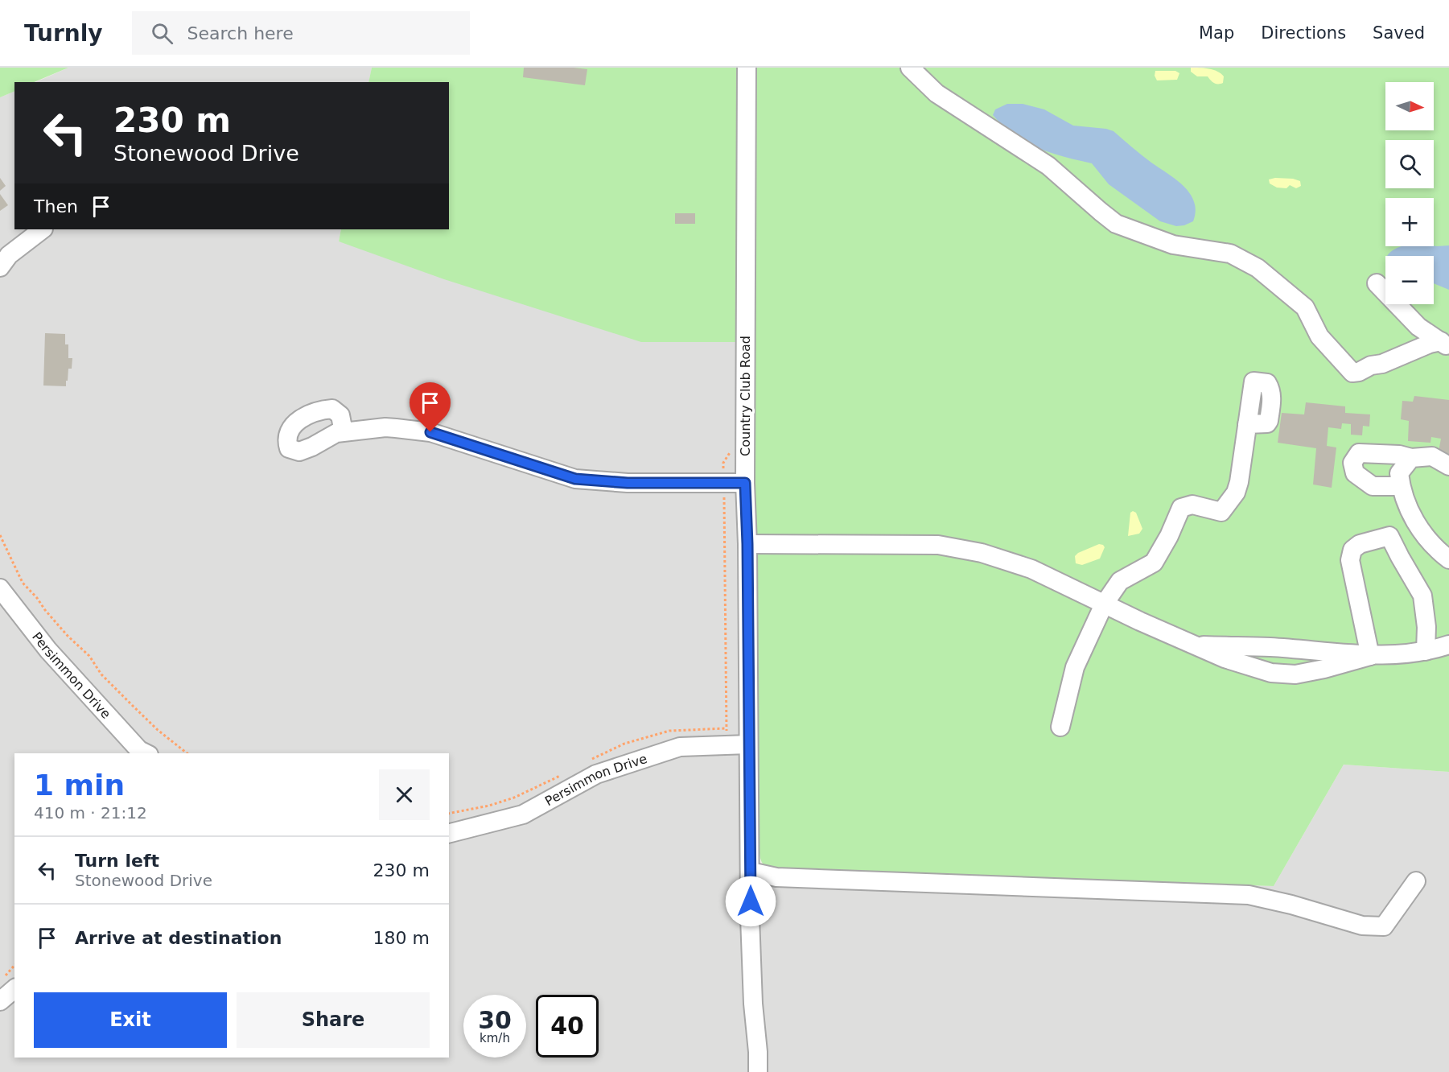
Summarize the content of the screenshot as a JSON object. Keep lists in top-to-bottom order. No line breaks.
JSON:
{"streets":{"street":["Country Club Road","Persimmon Drive"]},"crossings":[["Country Club Road","Persimmon Drive"]],"north":"right","page":{"header":"Turnly","search":"Search here","nav":["Map","Directions","Saved"],"map_buttons":["+","−"],"turn":["230 m","Stonewood Drive"],"then":"Then","heading":["1 min","410 m · 21:12"],"list":[{"name":"Turn left","note":"Stonewood Drive","value":"230 m"},{"name":"Arrive at destination","value":"180 m"}],"buttons":["Exit","Share"],"speed":"30 km/h","limit":"40"}}
